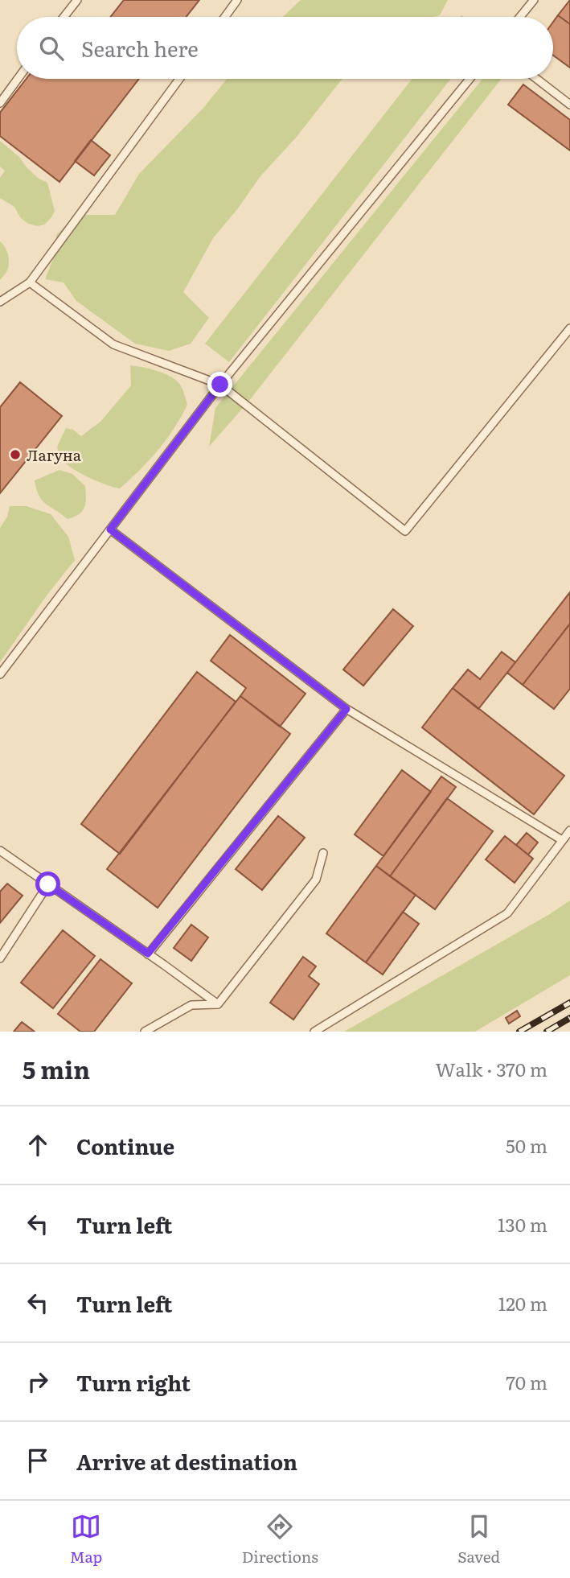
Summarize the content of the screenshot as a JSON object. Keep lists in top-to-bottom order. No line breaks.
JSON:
{"places":["Лагуна"],"page":{"search":"Search here","heading":["5 min","Walk · 370 m"],"list":[["Continue","50 m"],["Turn left","130 m"],["Turn left","120 m"],["Turn right","70 m"],"Arrive at destination"],"nav":["Map","Directions","Saved"]}}
